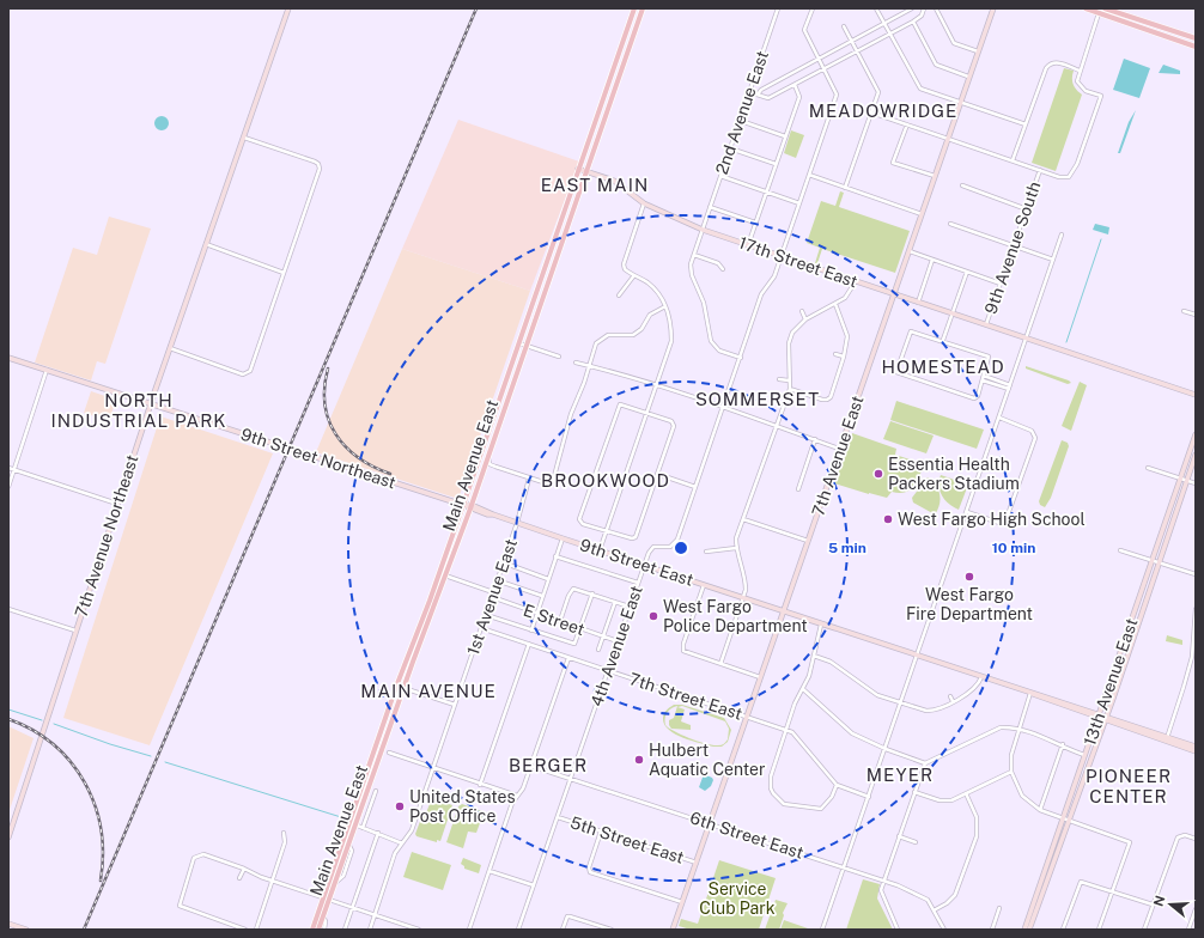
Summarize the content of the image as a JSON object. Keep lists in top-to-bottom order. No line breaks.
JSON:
{"streets":{"main road":["Main Avenue East"],"street":["2nd Avenue East","9th Avenue South","17th Street East","7th Avenue East","9th Street Northeast","7th Avenue Northeast","9th Street East","1st Avenue East","E Street","4th Avenue East","13th Avenue East","7th Street East","6th Street East","5th Street East"]},"crossings":[["2nd Avenue East","17th Street East"],["9th Avenue South","17th Street East"],["17th Street East","7th Avenue East"],["17th Street East","Main Avenue East"],["17th Street East","4th Avenue East"],["7th Avenue East","9th Street East"],["7th Avenue East","7th Street East"],["7th Avenue East","6th Street East"],["7th Avenue East","5th Street East"],["9th Street Northeast","Main Avenue East"],["9th Street Northeast","7th Avenue Northeast"],["9th Street Northeast","9th Street East"],["Main Avenue East","9th Street East"],["9th Street East","1st Avenue East"],["9th Street East","4th Avenue East"],["9th Street East","13th Avenue East"],["1st Avenue East","E Street"],["1st Avenue East","7th Street East"],["E Street","4th Avenue East"],["4th Avenue East","7th Street East"],["4th Avenue East","6th Street East"],["4th Avenue East","5th Street East"]],"districts":["MEADOWRIDGE","EAST MAIN","HOMESTEAD","SOMMERSET","NORTH INDUSTRIAL PARK","BROOKWOOD","MAIN AVENUE","BERGER","MEYER","PIONEER CENTER"],"parks":["Service Club Park"],"places":["Essentia Health Packers Stadium","West Fargo High School","West Fargo Fire Department","West Fargo Police Department","Hulbert Aquatic Center","United States Post Office"],"north":"left","rings":["5 min","10 min"]}
